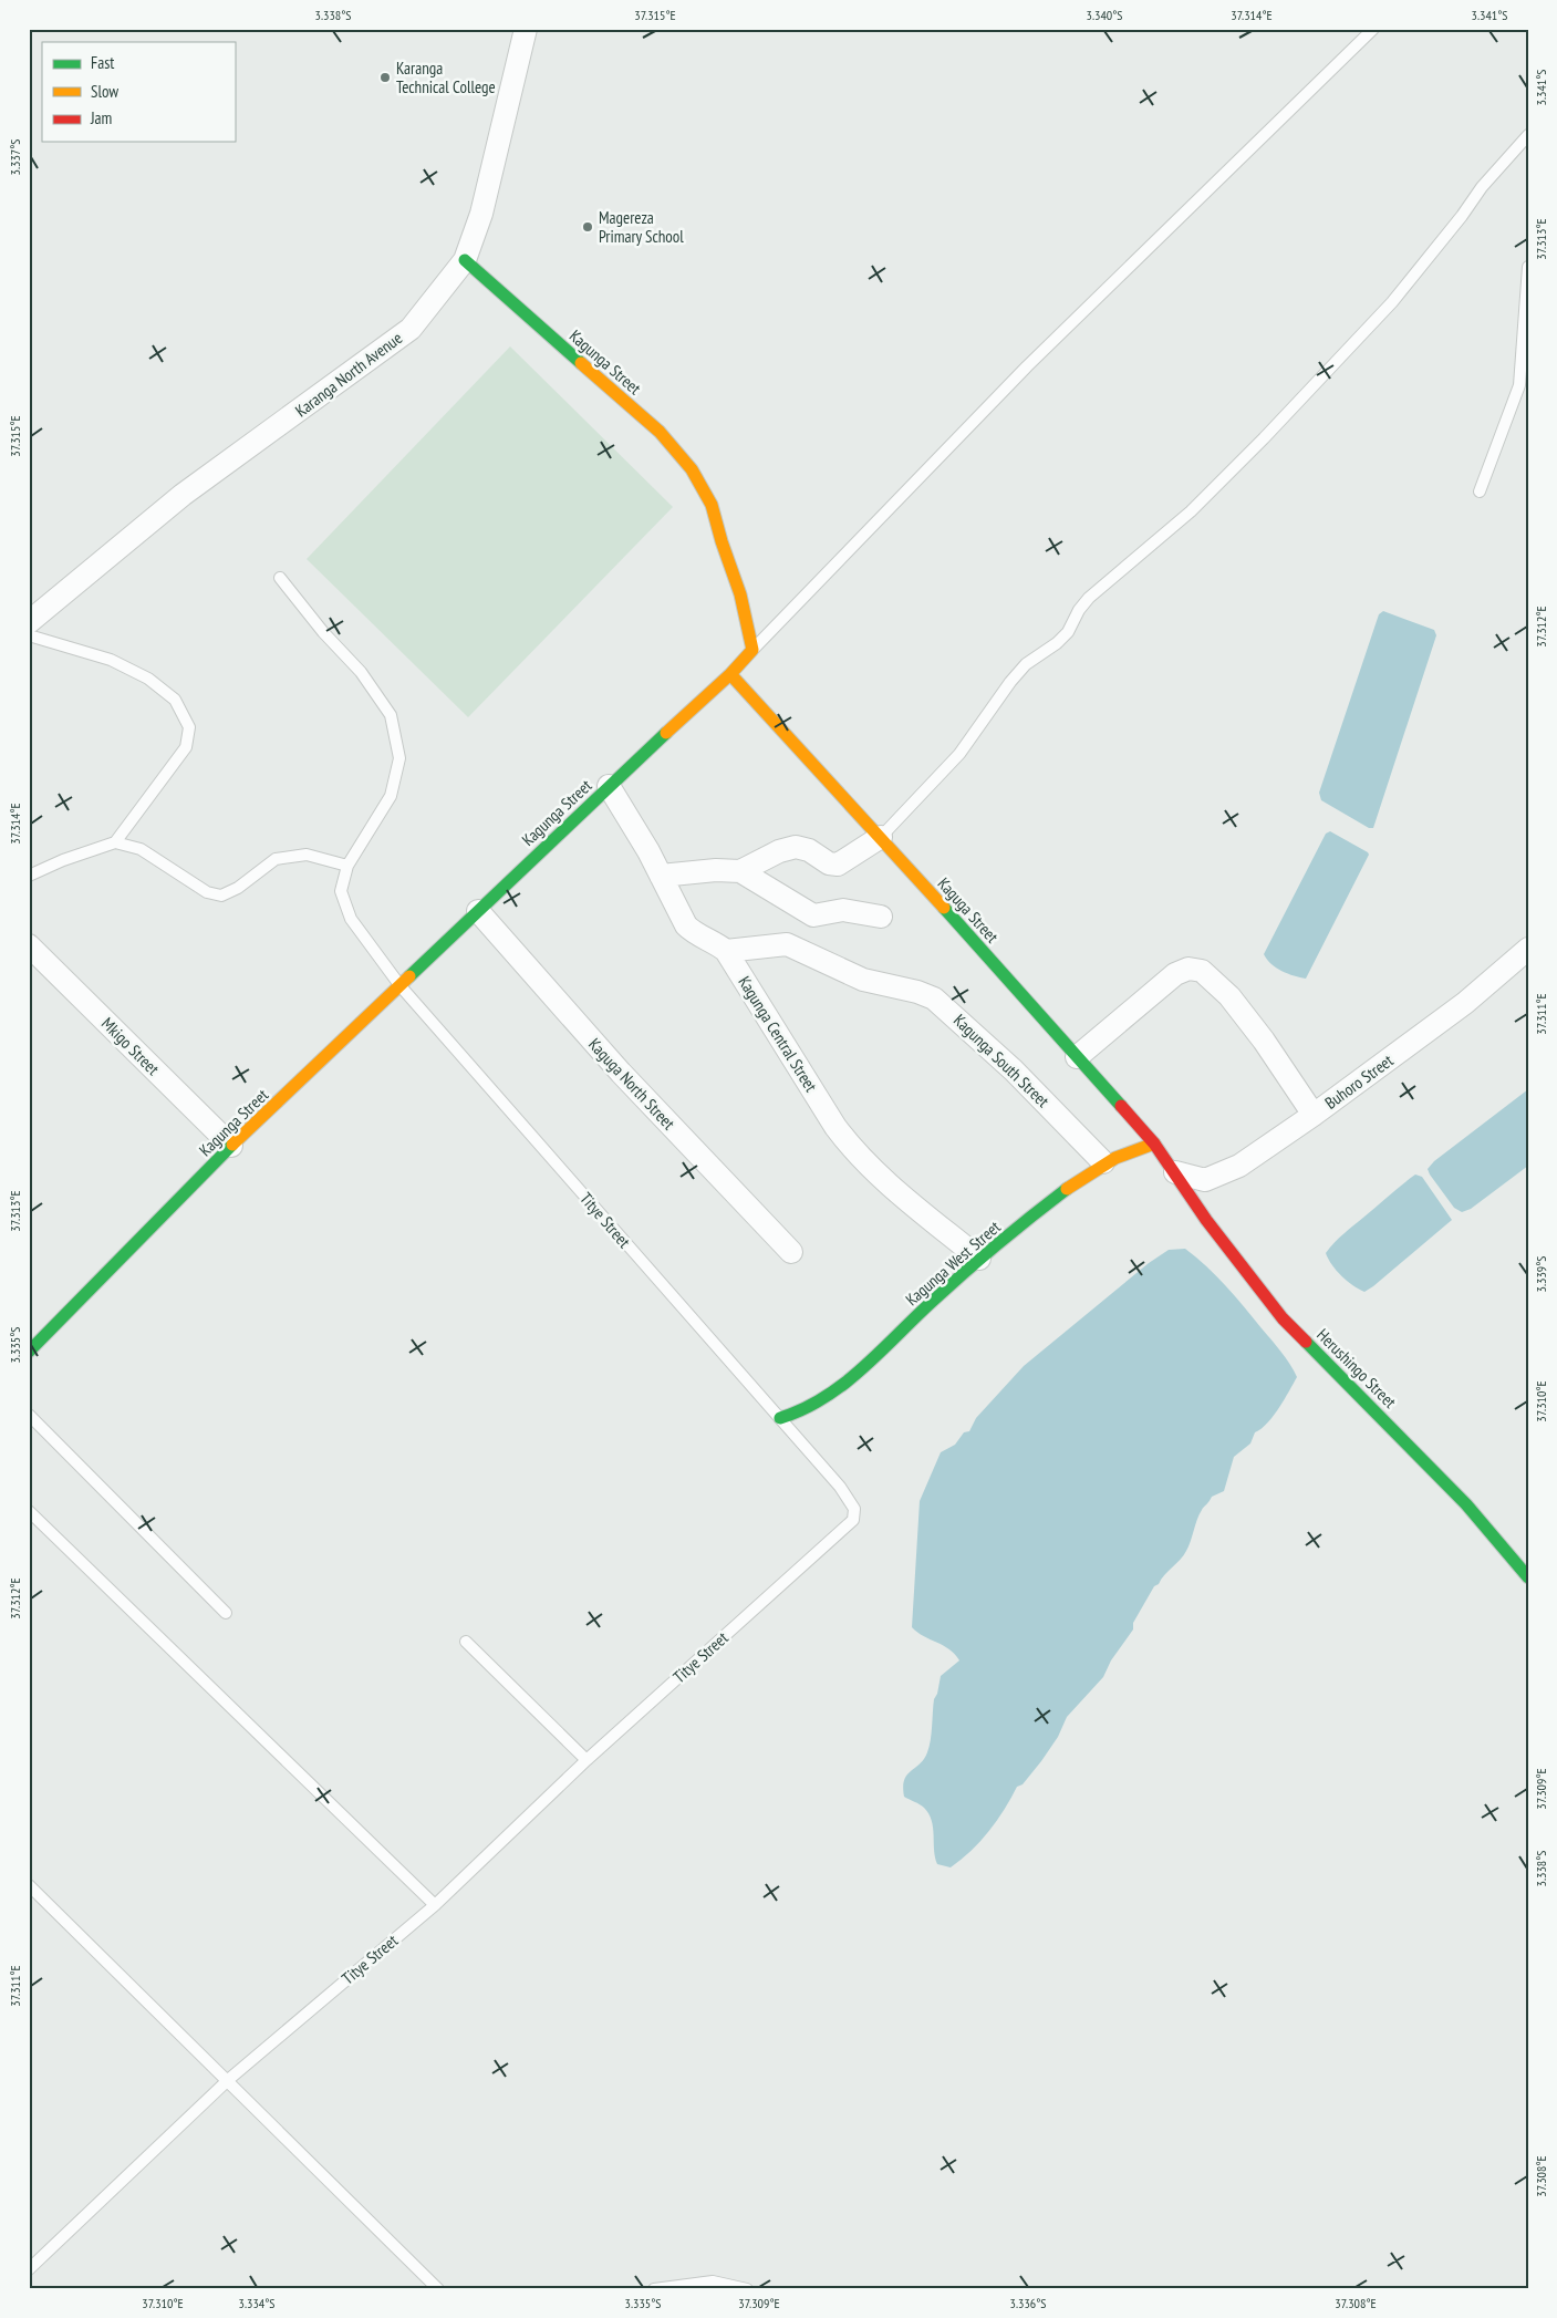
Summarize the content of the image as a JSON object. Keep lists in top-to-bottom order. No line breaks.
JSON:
{"streets":{"street":["Kagunga Street","Karanga North Avenue","Kaguga Street","Kagunga Central Street","Mkigo Street","Kagunga South Street","Buhoro Street","Kaguga North Street","Kagunga West Street","Herushingo Street"],"lane":["Titye Street"]},"crossings":[["Kagunga Street","Karanga North Avenue"],["Kagunga Street","Kaguga Street"],["Kagunga Street","Kagunga Central Street"],["Kagunga Street","Mkigo Street"],["Kagunga Street","Kaguga North Street"],["Kagunga Street","Titye Street"],["Kaguga Street","Buhoro Street"],["Kaguga Street","Kagunga West Street"],["Kaguga Street","Herushingo Street"],["Kagunga Central Street","Kagunga South Street"],["Kagunga Central Street","Kagunga West Street"],["Kagunga South Street","Kagunga West Street"],["Buhoro Street","Herushingo Street"],["Titye Street","Kagunga West Street"]],"places":["Karanga Technical College","Magereza Primary School"],"legend":["Fast","Slow","Jam"],"coordinates":["3.338°S","37.315°E","3.340°S","37.314°E","3.341°S","3.337°S","37.313°E","37.312°E","37.311°E","3.339°S","3.335°S","37.310°E","37.309°E","37.308°E","3.334°S","3.336°S"]}
